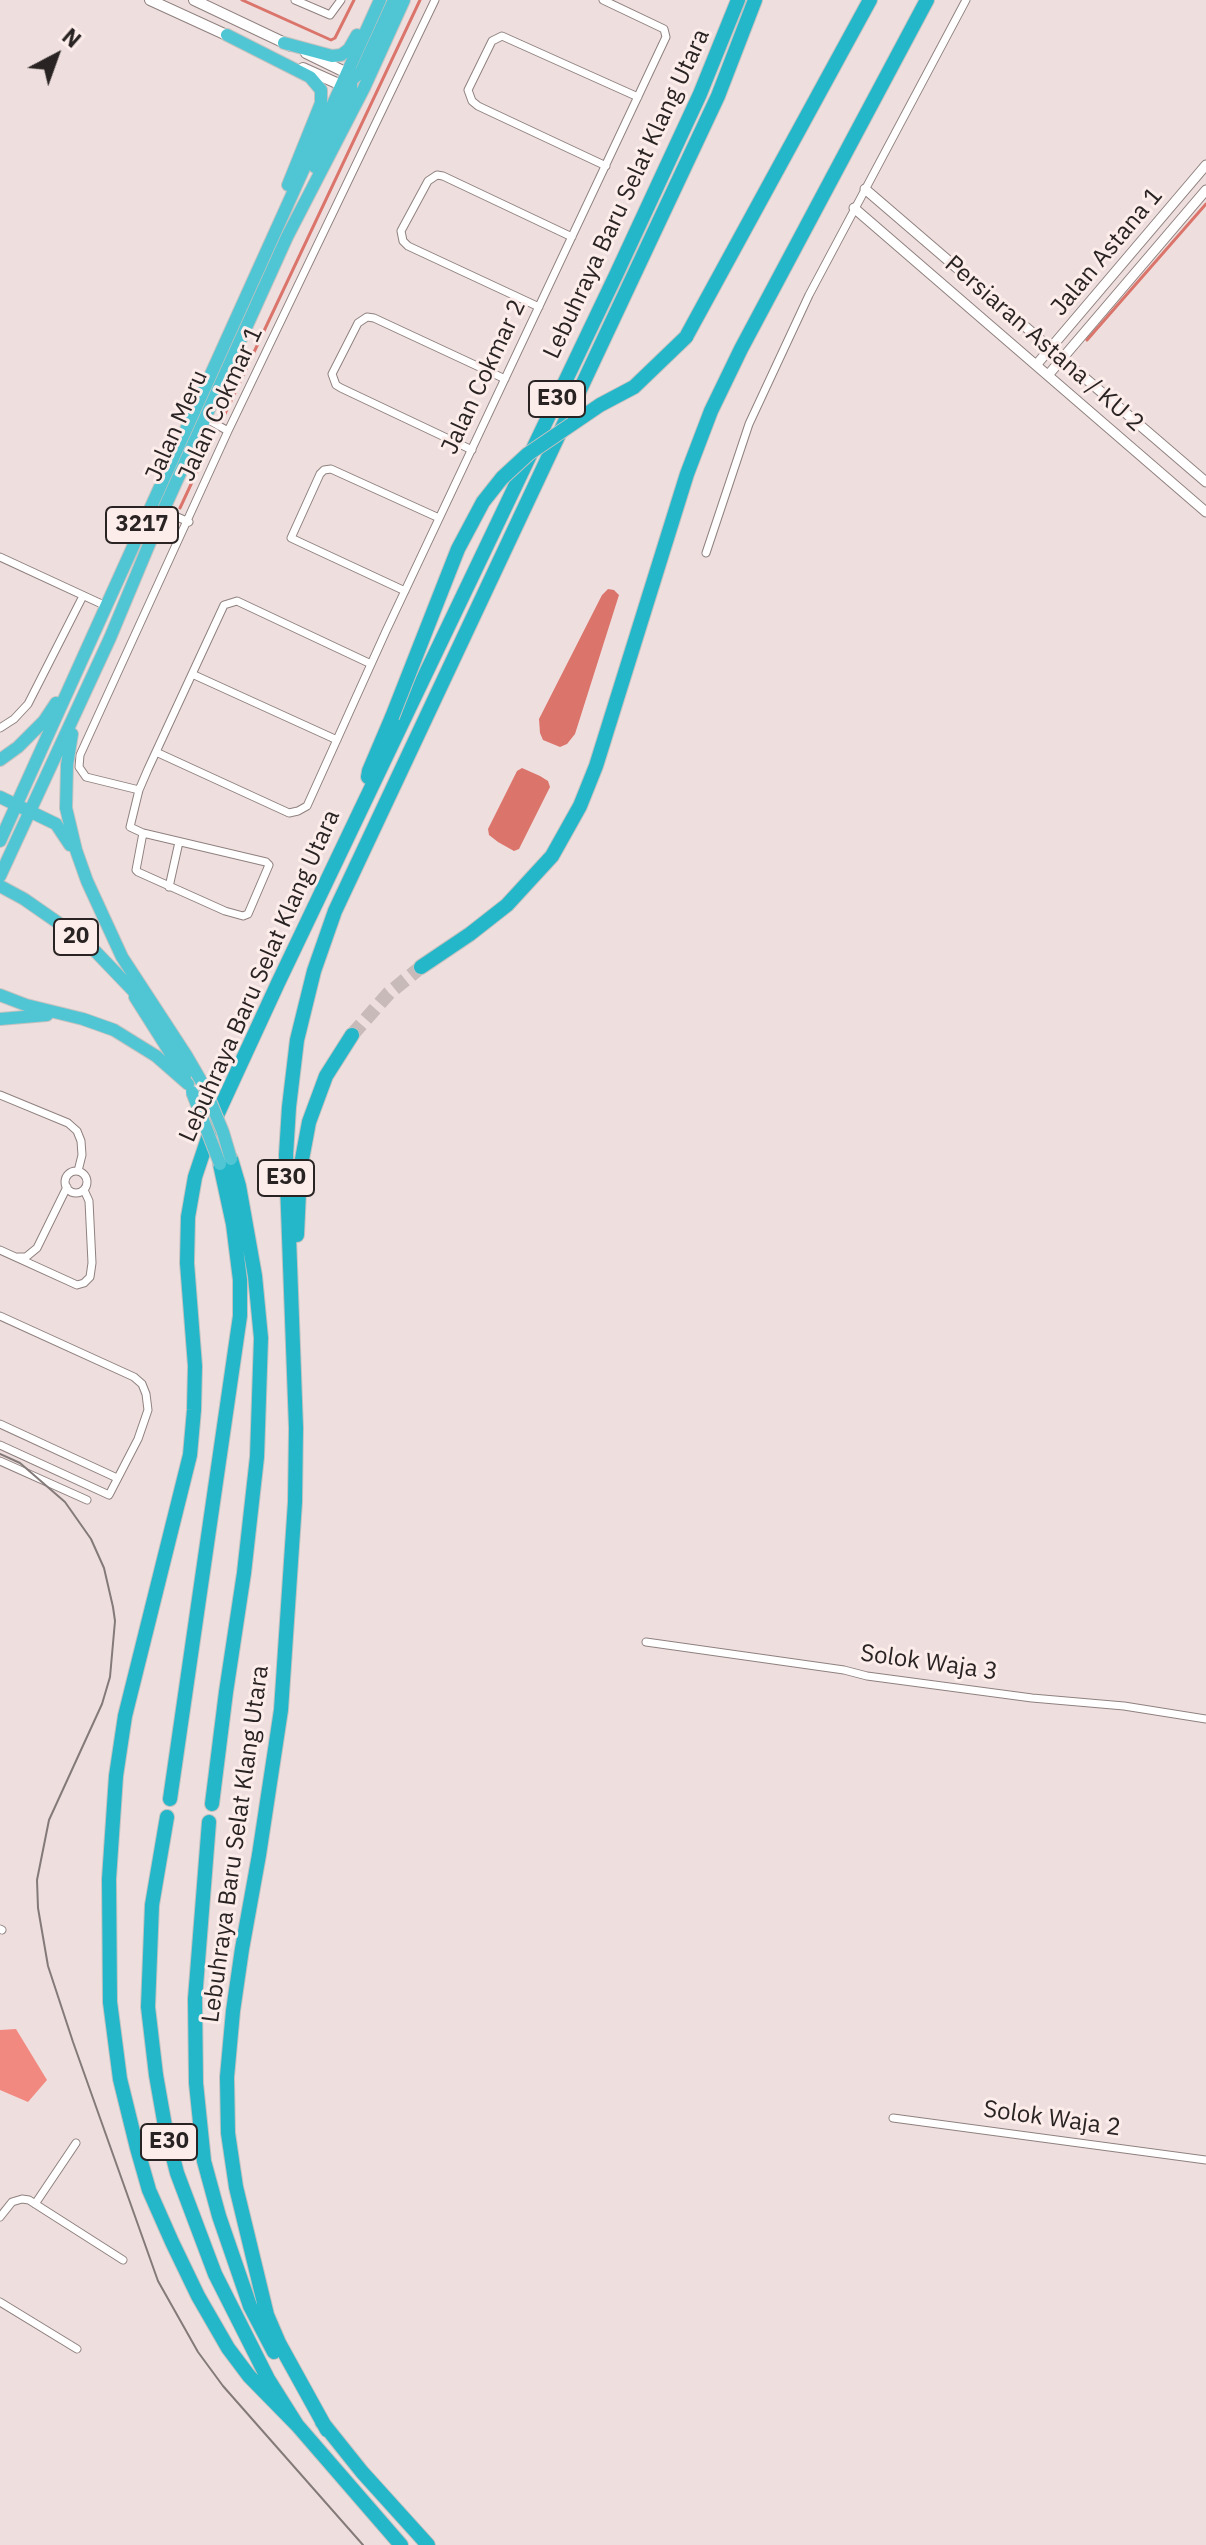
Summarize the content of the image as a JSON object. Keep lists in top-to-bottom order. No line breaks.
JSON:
{"streets":{"highway":["Lebuhraya Baru Selat Klang Utara","E30","Jalan Meru","3217","20"],"street":["Jalan Astana 1","Persiaran Astana / KU 2","Jalan Cokmar 2","Jalan Cokmar 1","Solok Waja 3","Solok Waja 2"]},"crossings":[["Lebuhraya Baru Selat Klang Utara","20"],["Jalan Astana 1","Persiaran Astana / KU 2"]],"north":"top right"}
